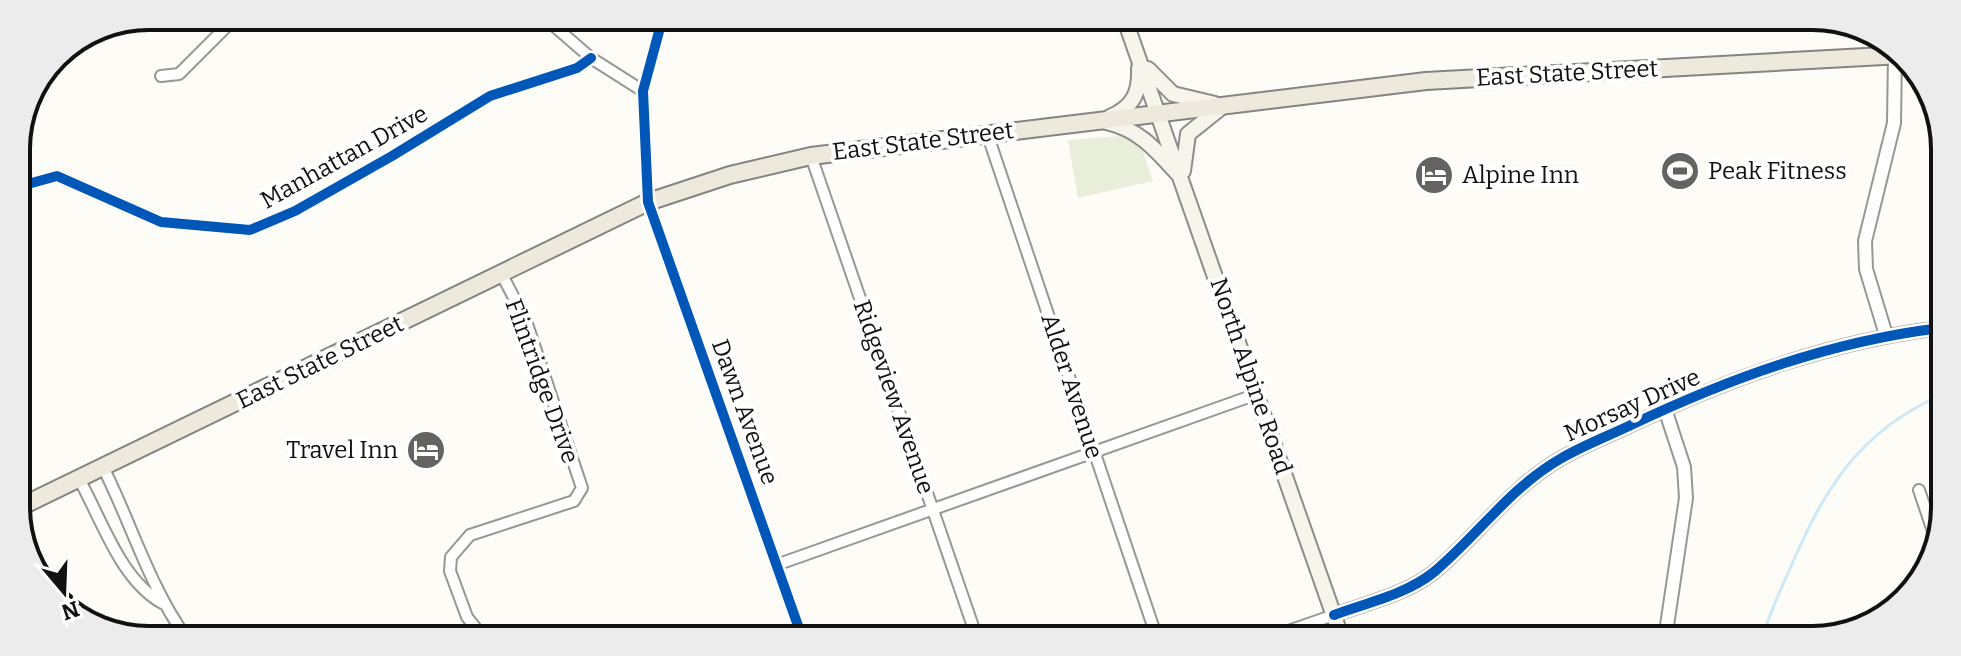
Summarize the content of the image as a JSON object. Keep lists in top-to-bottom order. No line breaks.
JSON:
{"streets":{"main road":["East State Street","North Alpine Road"],"street":["Manhattan Drive","Flintridge Drive","Alder Avenue","Ridgeview Avenue","Morsay Drive","Dawn Avenue"]},"crossings":[["East State Street","North Alpine Road"],["East State Street","Flintridge Drive"],["East State Street","Alder Avenue"],["East State Street","Ridgeview Avenue"],["East State Street","Dawn Avenue"],["North Alpine Road","Morsay Drive"]],"places":{"sports":["Peak Fitness"],"hotel":["Alpine Inn","Travel Inn"]},"north":"bottom"}
